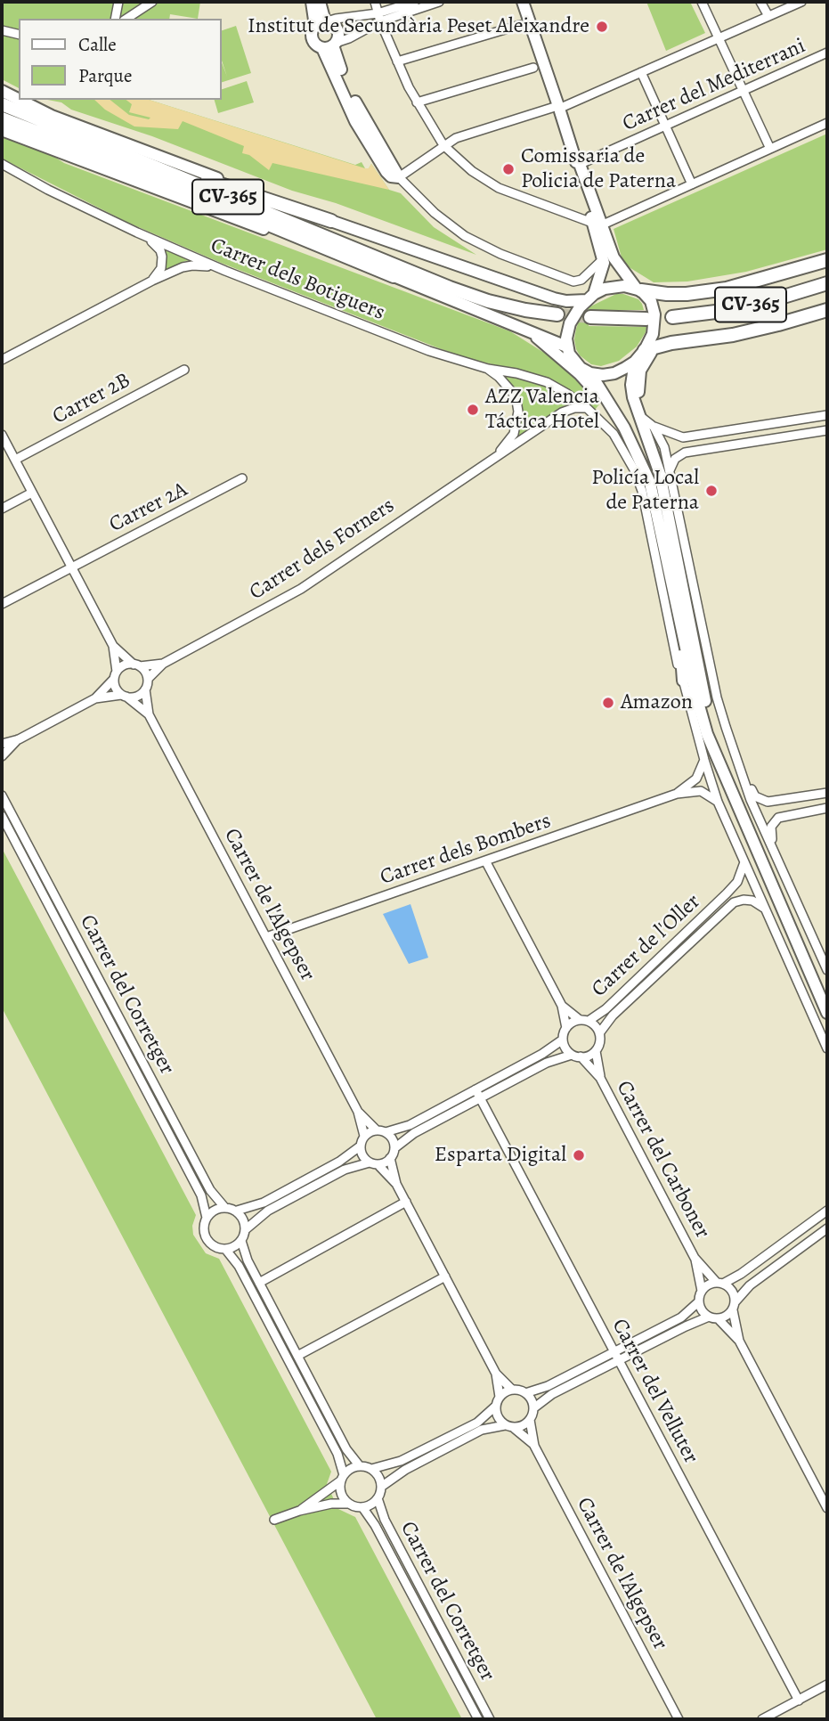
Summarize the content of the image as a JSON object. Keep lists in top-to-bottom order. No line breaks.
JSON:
{"streets":{"main road":["CV-365"],"street":["Carrer del Mediterrani","Carrer dels Botiguers","Carrer 2B","Carrer 2A","Carrer dels Forners","Carrer dels Bombers","Carrer de l'Algepser","Carrer de l'Oller","Carrer del Corretger","Carrer del Carboner","Carrer del Velluter"]},"crossings":[["Carrer dels Botiguers","Carrer dels Forners"],["Carrer dels Botiguers","Carrer dels Bombers"],["Carrer dels Botiguers","Carrer de l'Oller"],["Carrer dels Bombers","Carrer de l'Algepser"],["Carrer de l'Oller","Carrer del Carboner"]],"places":["Institut de Secundària Peset Aleixandre","Comissaria de Policia de Paterna","AZZ Valencia Táctica Hotel","Policía Local de Paterna","Amazon","Esparta Digital"],"legend":["Calle","Parque"]}
